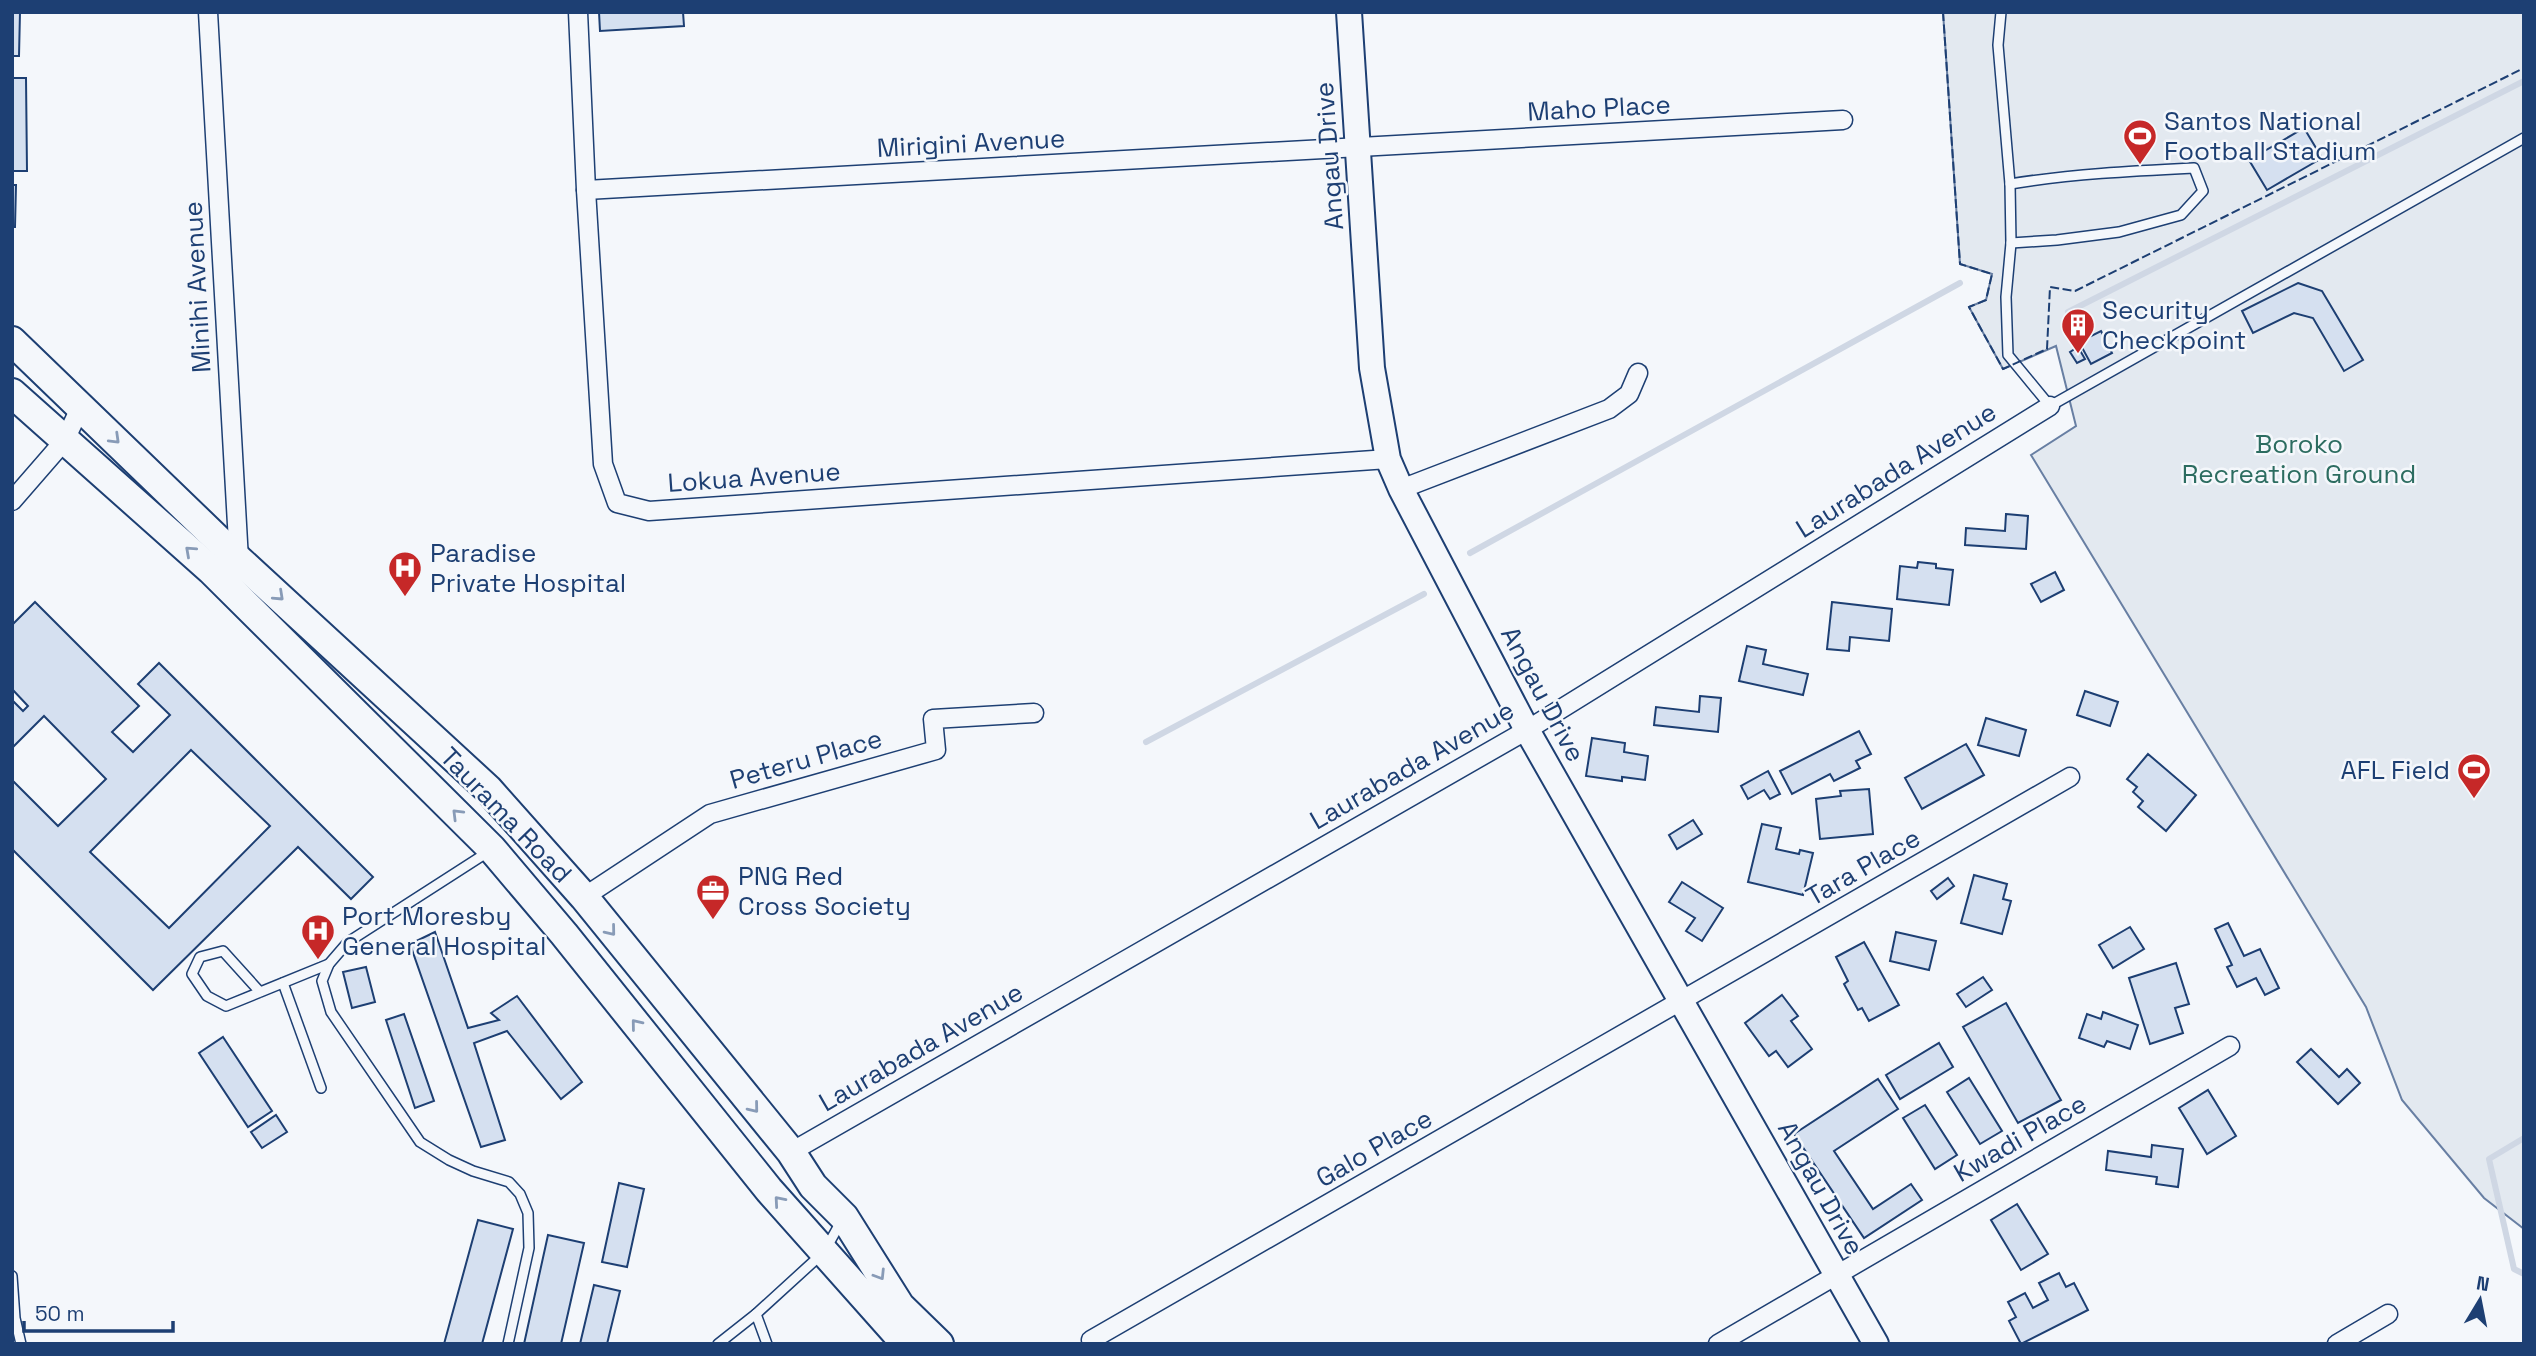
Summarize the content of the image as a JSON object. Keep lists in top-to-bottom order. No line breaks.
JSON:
{"streets":{"main road":["Taurama Road"],"street":["Maho Place","Mirigini Avenue","Angau Drive","Minihi Avenue","Laurabada Avenue","Lokua Avenue","Peteru Place","Tara Place","Kwadi Place","Galo Place"]},"crossings":[["Maho Place","Mirigini Avenue"],["Maho Place","Angau Drive"],["Mirigini Avenue","Angau Drive"],["Mirigini Avenue","Lokua Avenue"],["Angau Drive","Laurabada Avenue"],["Angau Drive","Lokua Avenue"],["Angau Drive","Tara Place"],["Angau Drive","Kwadi Place"],["Angau Drive","Galo Place"],["Minihi Avenue","Taurama Road"],["Laurabada Avenue","Taurama Road"],["Peteru Place","Taurama Road"],["Tara Place","Galo Place"]],"parks":["Boroko Recreation Ground"],"places":{"sports":["Santos National Football Stadium","AFL Field"],"building":["Security Checkpoint"],"hospital":["Paradise Private Hospital","Port Moresby General Hospital"],"office":["PNG Red Cross Society"]},"scale_bar":"50 m","north":"top"}
